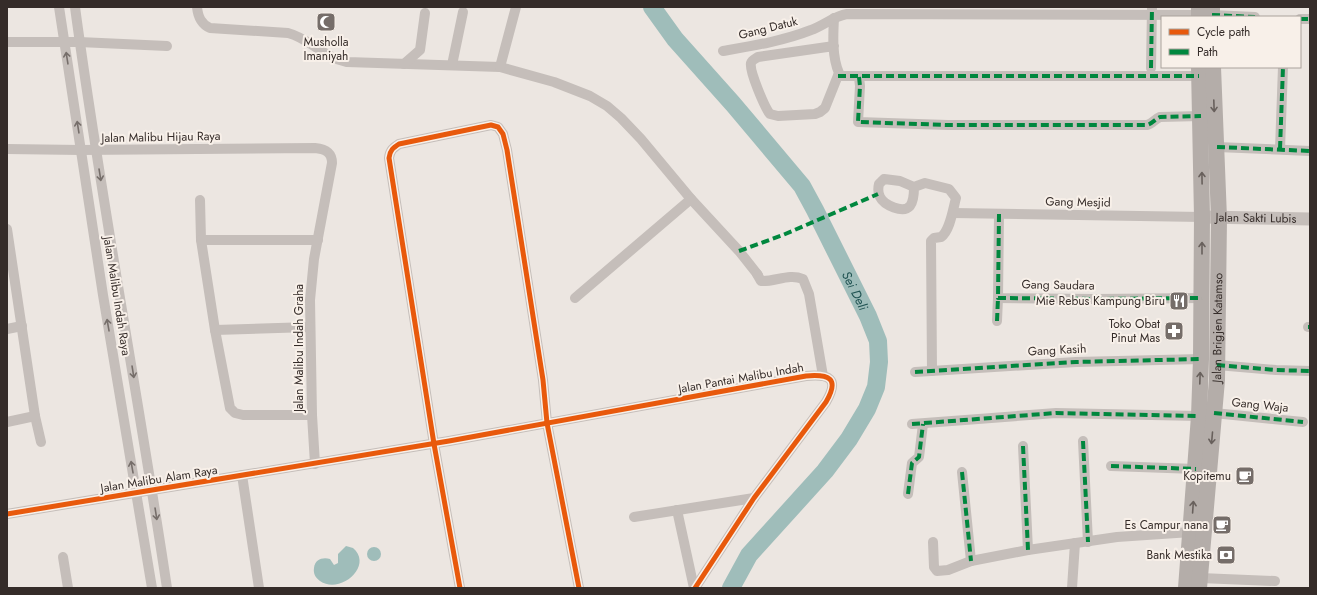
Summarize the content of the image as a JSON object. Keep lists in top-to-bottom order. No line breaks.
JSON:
{"streets":{"main road":["Jalan Brigjen Katamso"],"street":["Gang Datuk","Jalan Malibu Hijau Raya","Gang Mesjid","Jalan Sakti Lubis","Gang Saudara","Jalan Malibu Indah Raya","Jalan Malibu Indah Graha","Gang Kasih","Jalan Pantai Malibu Indah","Gang Waja","Jalan Malibu Alam Raya"]},"crossings":[["Jalan Malibu Hijau Raya","Jalan Malibu Indah Raya"],["Jalan Malibu Hijau Raya","Jalan Malibu Indah Graha"],["Gang Mesjid","Jalan Sakti Lubis"],["Gang Mesjid","Jalan Brigjen Katamso"],["Jalan Sakti Lubis","Jalan Brigjen Katamso"],["Gang Saudara","Jalan Brigjen Katamso"],["Jalan Malibu Indah Raya","Jalan Malibu Alam Raya"],["Jalan Brigjen Katamso","Gang Kasih"],["Jalan Brigjen Katamso","Gang Waja"],["Jalan Malibu Indah Graha","Jalan Malibu Alam Raya"],["Jalan Pantai Malibu Indah","Jalan Malibu Alam Raya"]],"water":["Sei Deli"],"places":{"mosque":["Musholla Imaniyah"],"restaurant":["Mie Rebus Kampung Biru"],"pharmacy":["Toko Obat Pinut Mas"],"cafe":["Kopitemu","Es Campur nana"],"bank":["Bank Mestika"]},"legend":["Cycle path","Path"]}
